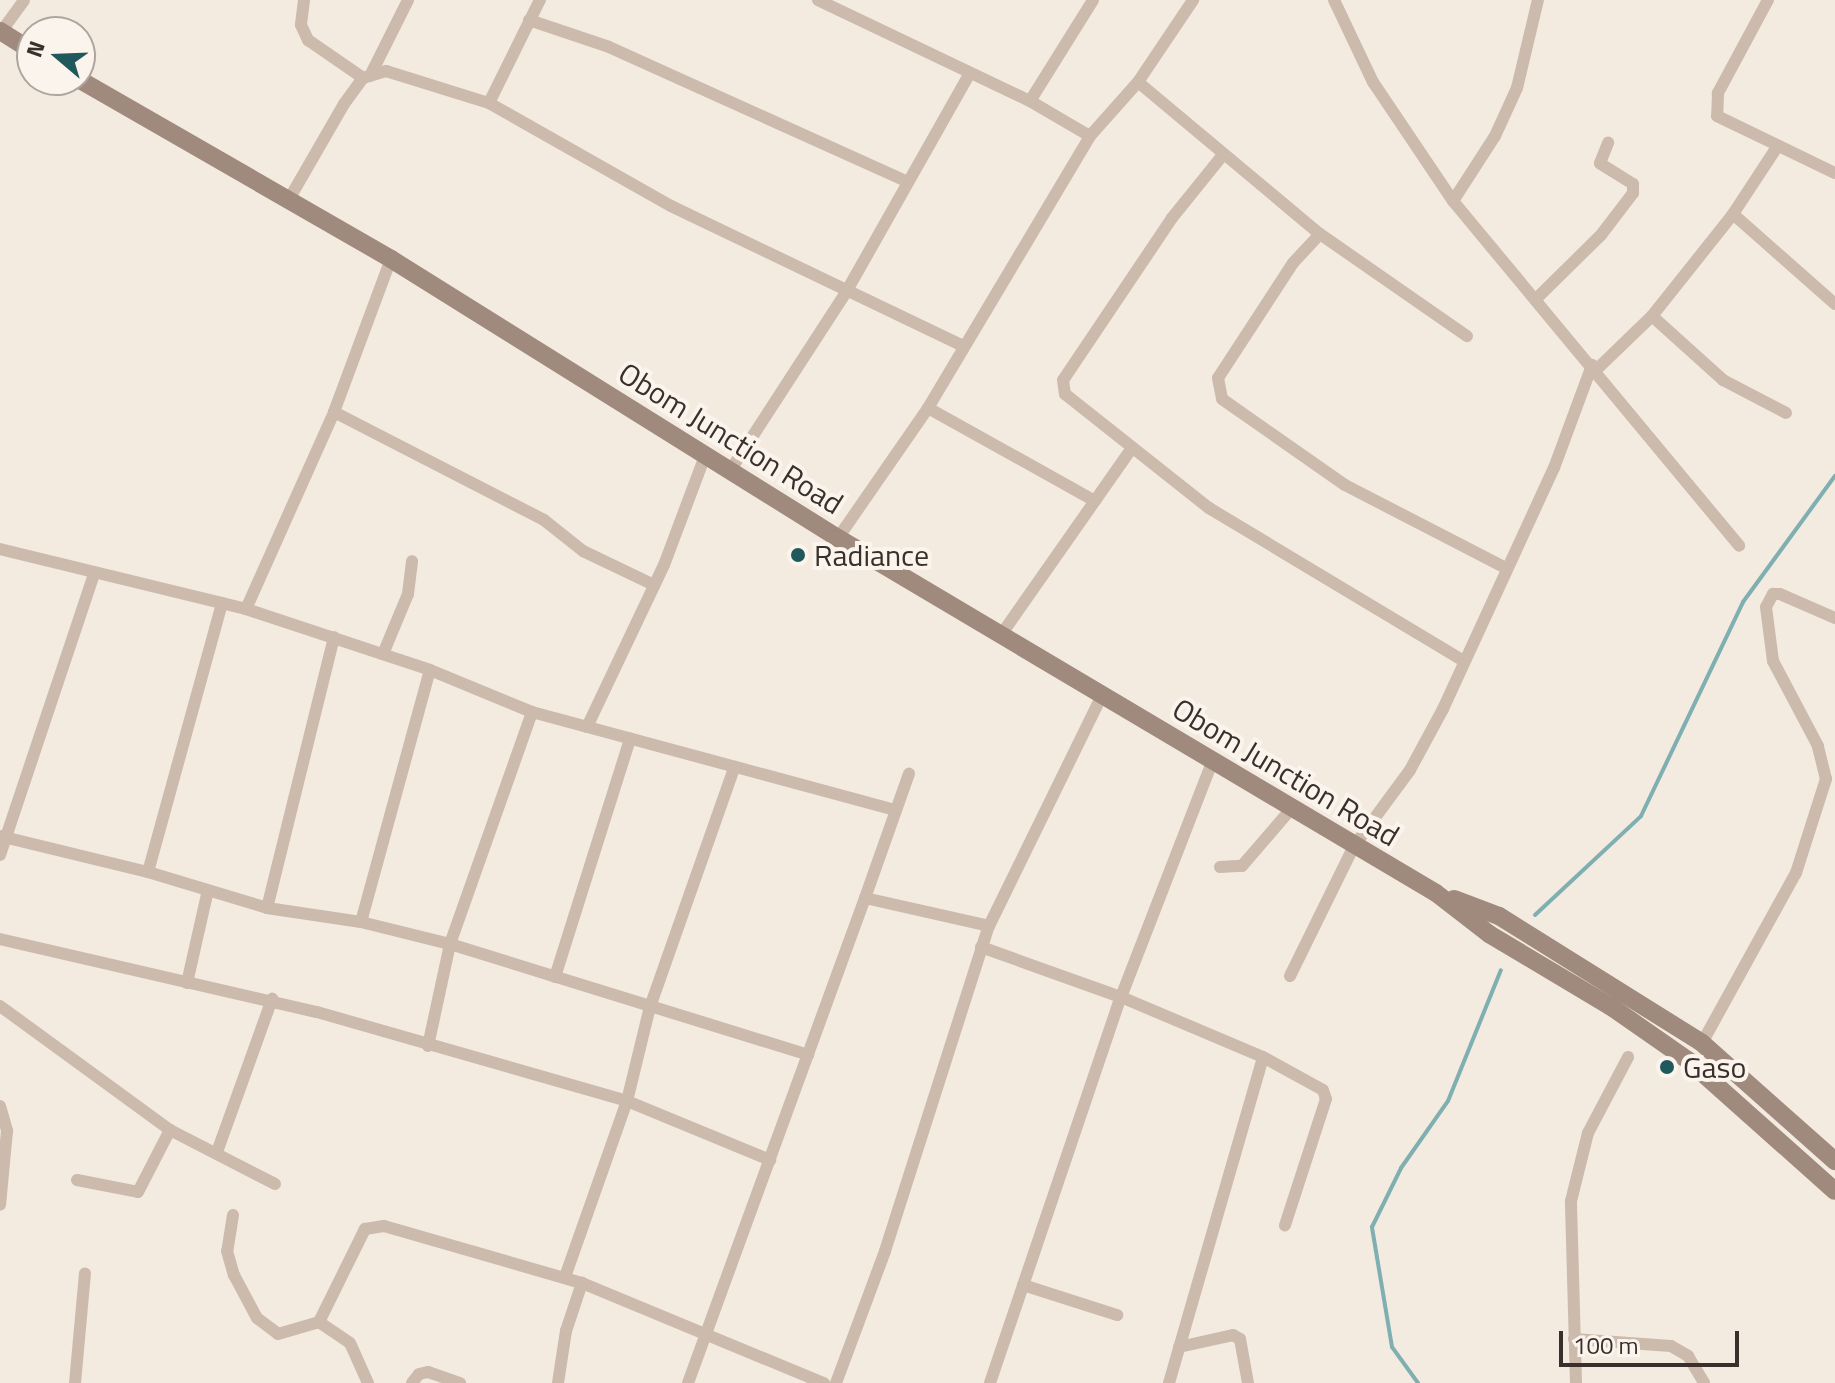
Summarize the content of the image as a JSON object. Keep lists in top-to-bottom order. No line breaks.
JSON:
{"streets":{"main road":["Obom Junction Road"]},"places":["Radiance","Gaso"],"scale_bar":"100 m","north":"left"}
